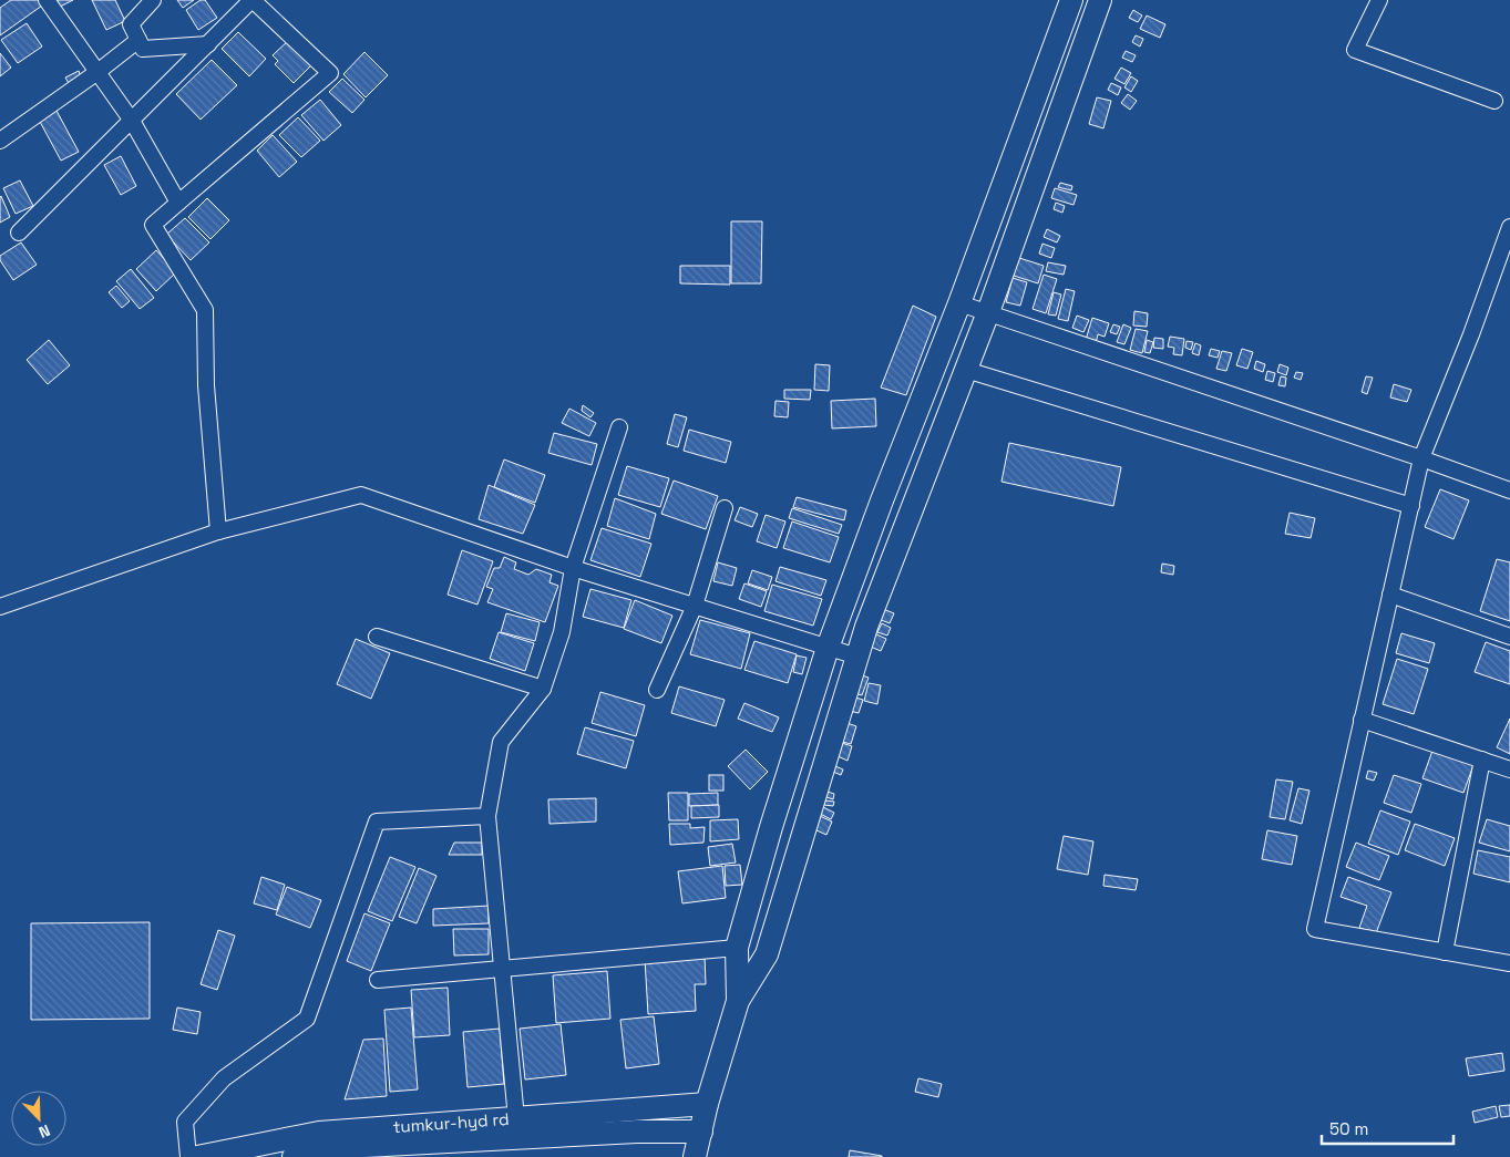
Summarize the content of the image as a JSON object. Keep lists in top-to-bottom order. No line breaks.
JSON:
{"streets":{"main road":["tumkur-hyd rd"]},"scale_bar":"50 m","north":"bottom right"}
